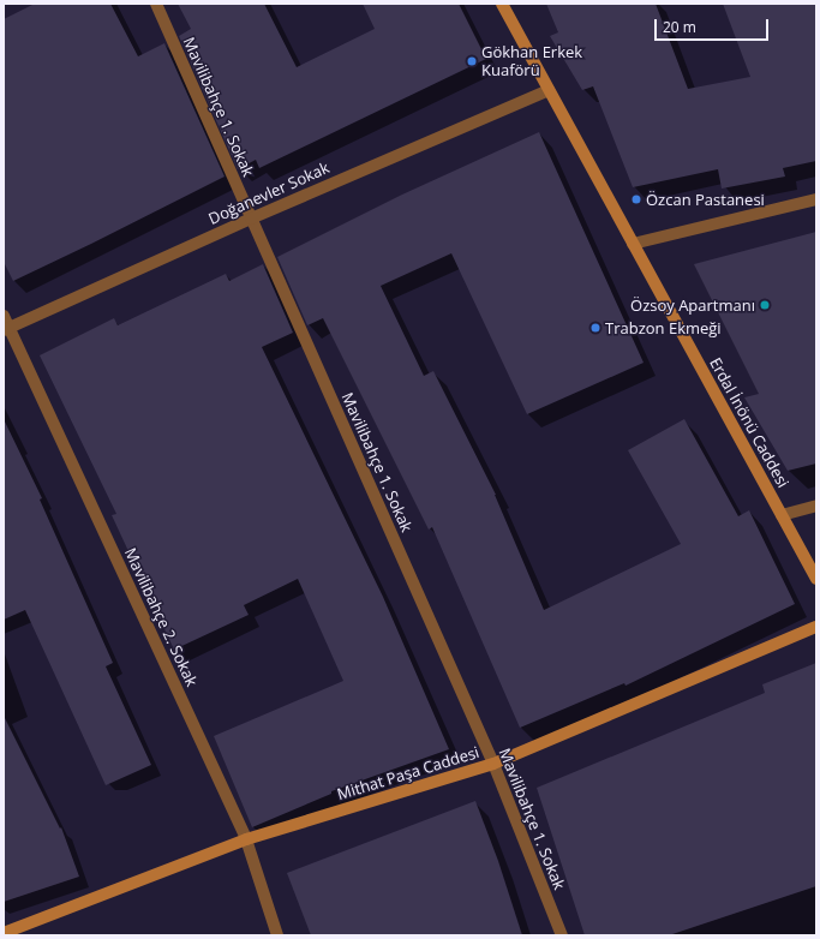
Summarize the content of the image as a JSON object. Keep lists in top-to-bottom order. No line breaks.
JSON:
{"streets":{"street":["Mavilibahçe 1. Sokak","Doğanevler Sokak","Erdal İnönü Caddesi","Mavilibahçe 2. Sokak","Mithat Paşa Caddesi"]},"crossings":[["Mavilibahçe 1. Sokak","Doğanevler Sokak"],["Mavilibahçe 1. Sokak","Mithat Paşa Caddesi"],["Doğanevler Sokak","Erdal İnönü Caddesi"],["Doğanevler Sokak","Mavilibahçe 2. Sokak"],["Mavilibahçe 2. Sokak","Mithat Paşa Caddesi"]],"places":["Gökhan Erkek Kuaförü","Özcan Pastanesi","Özsoy Apartmanı","Trabzon Ekmeği"],"scale_bar":"20 m"}
